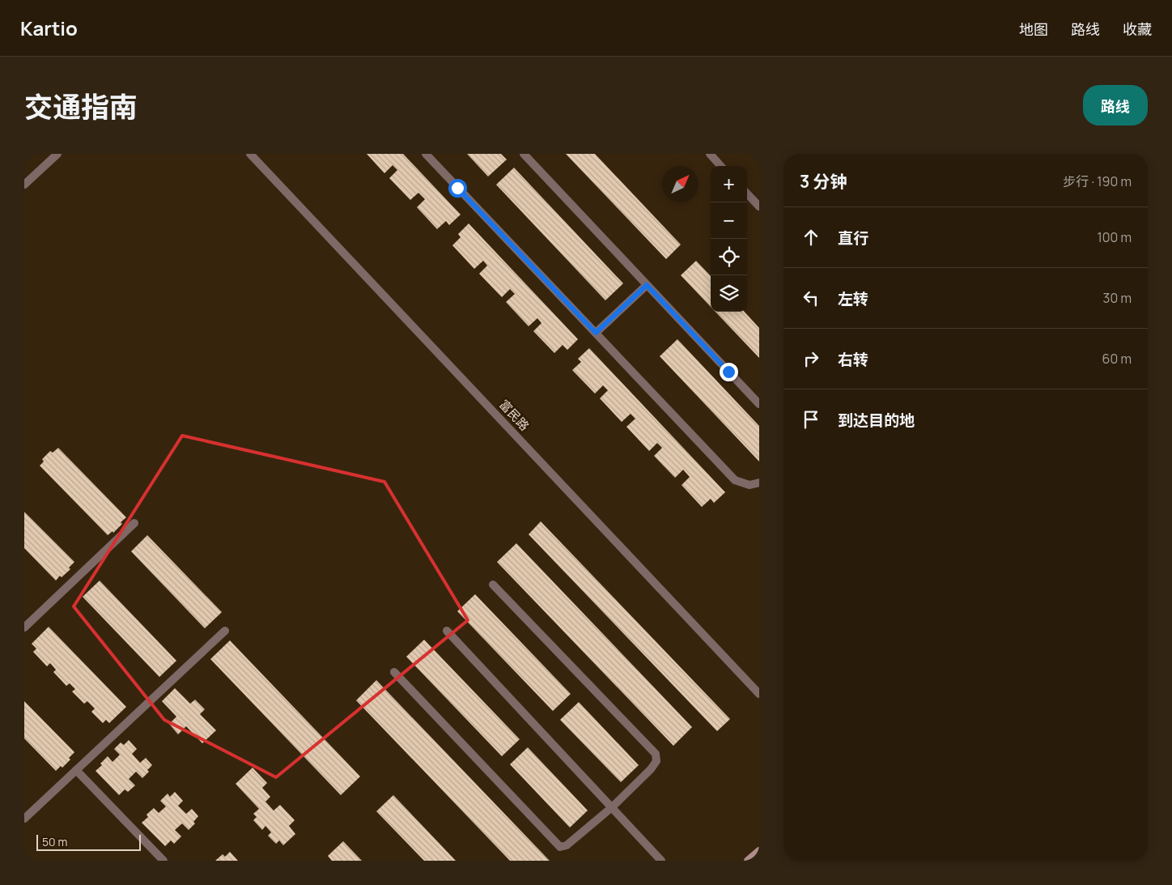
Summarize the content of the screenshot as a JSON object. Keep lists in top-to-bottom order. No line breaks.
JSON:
{"streets":{"street":["富民路"]},"scale_bar":"50 m","north":"top right","page":{"header":"Kartio","nav":["地图","路线","收藏"],"title":"交通指南","buttons":"路线","heading":["3 分钟","步行 · 190 m"],"map_buttons":["+","−"],"list":[["直行","100 m"],["左转","30 m"],["右转","60 m"],"到达目的地"],"scale":"50 m"}}
